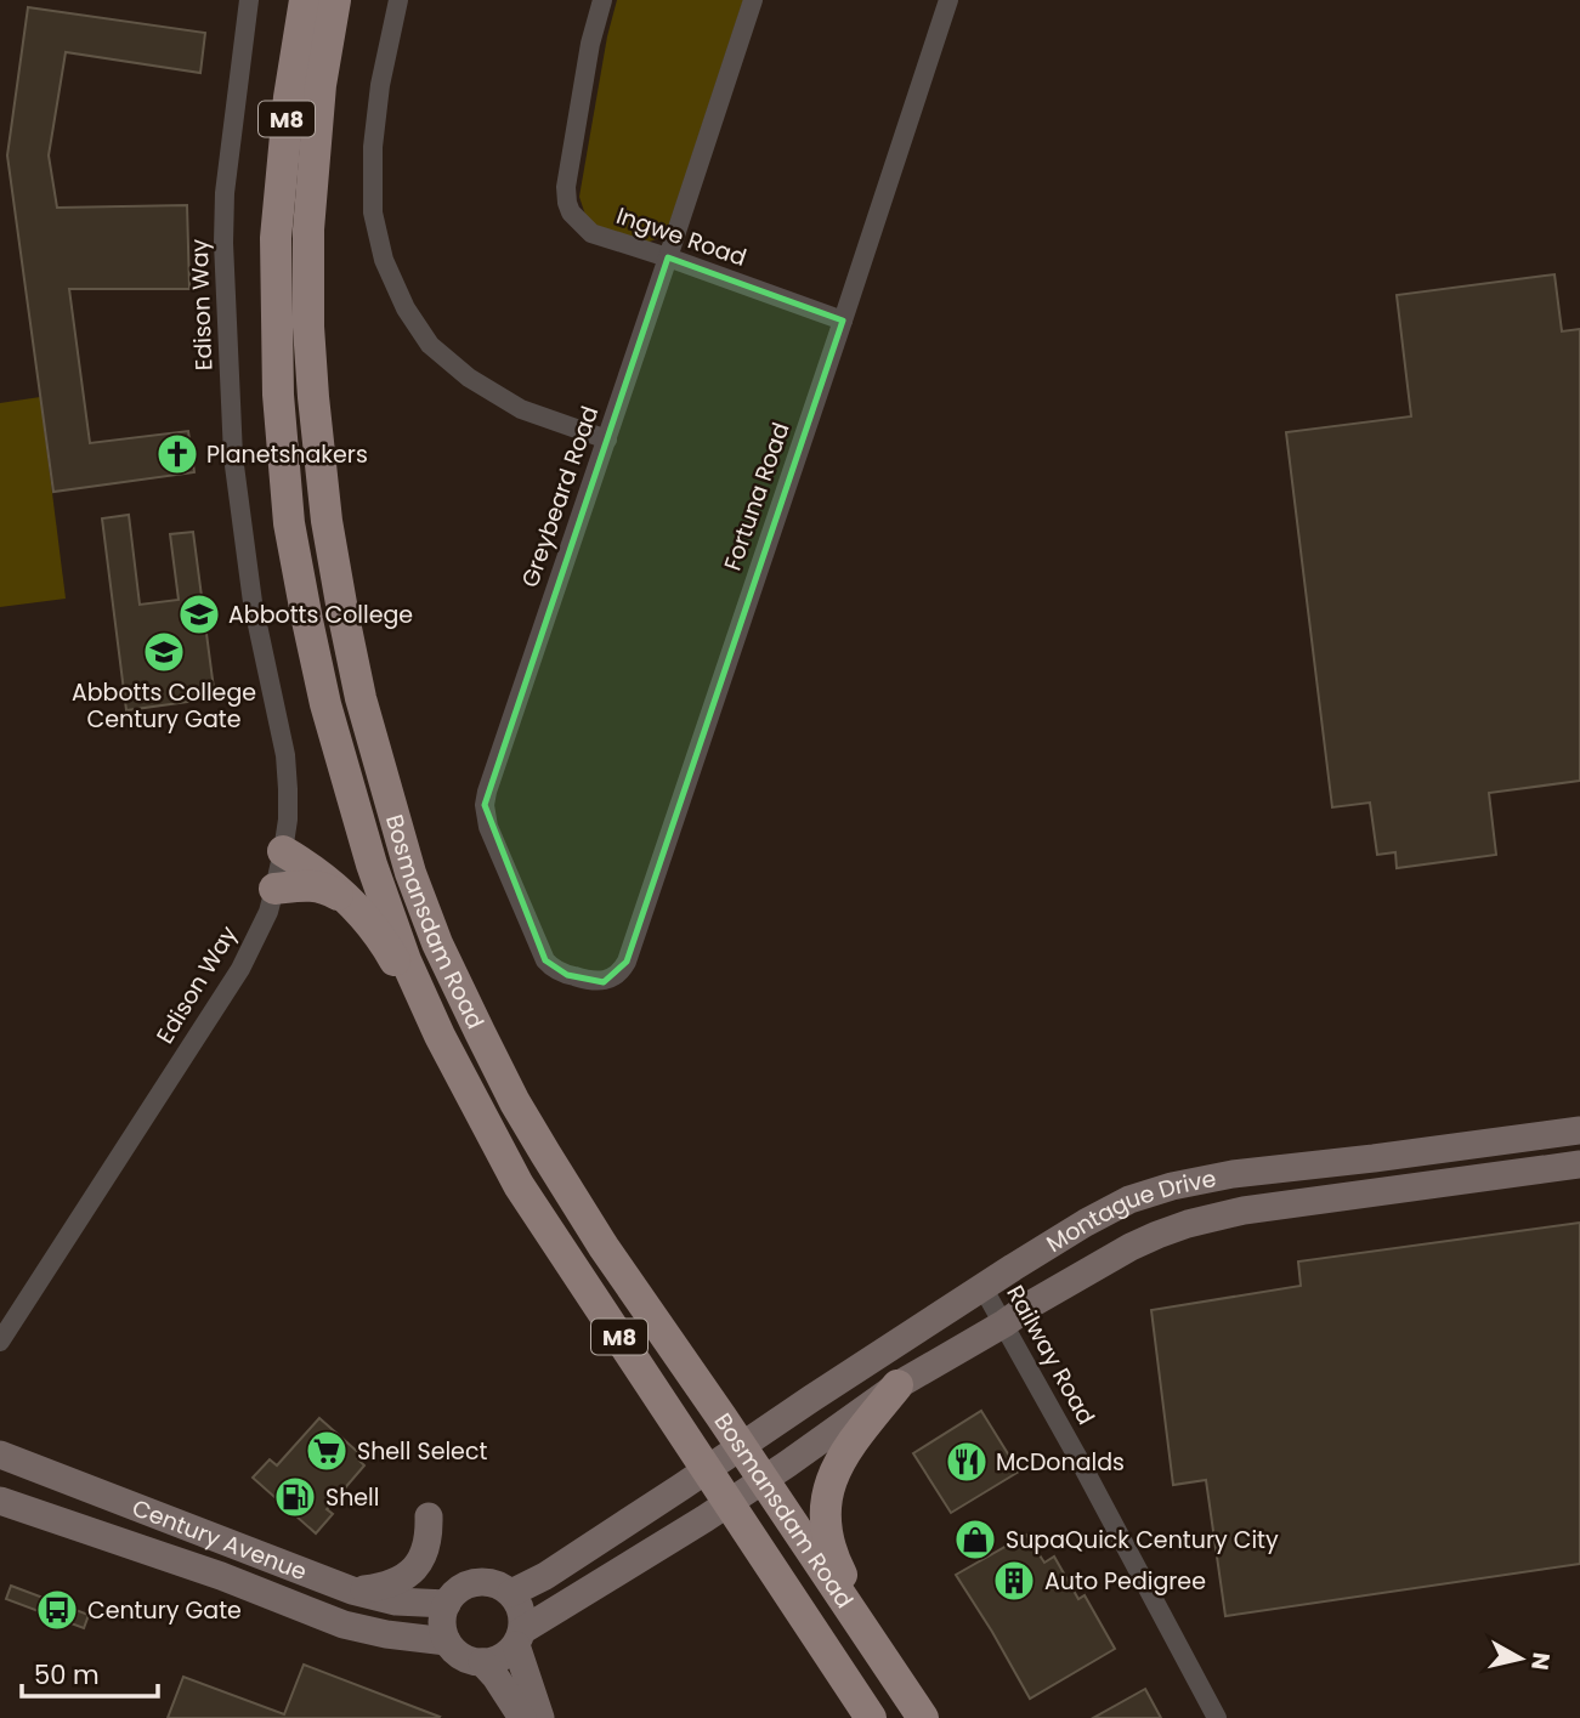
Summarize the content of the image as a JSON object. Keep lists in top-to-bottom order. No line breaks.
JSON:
{"streets":{"main road":["M8","Bosmansdam Road"],"street":["Ingwe Road","Edison Way","Greybeard Road","Fortuna Road","Montague Drive","Railway Road","Century Avenue"]},"crossings":[["Ingwe Road","Greybeard Road"],["Ingwe Road","Fortuna Road"],["Greybeard Road","Fortuna Road"],["Bosmansdam Road","Montague Drive"],["Montague Drive","Railway Road"]],"places":{"church":["Planetshakers"],"school or university":["Abbotts College","Abbotts College Century Gate"],"supermarket":["Shell Select"],"restaurant":["McDonalds"],"fuel station":["Shell"],"shop":["SupaQuick Century City"],"building":["Auto Pedigree"],"bus stop":["Century Gate"]},"scale_bar":"50 m","north":"right"}
